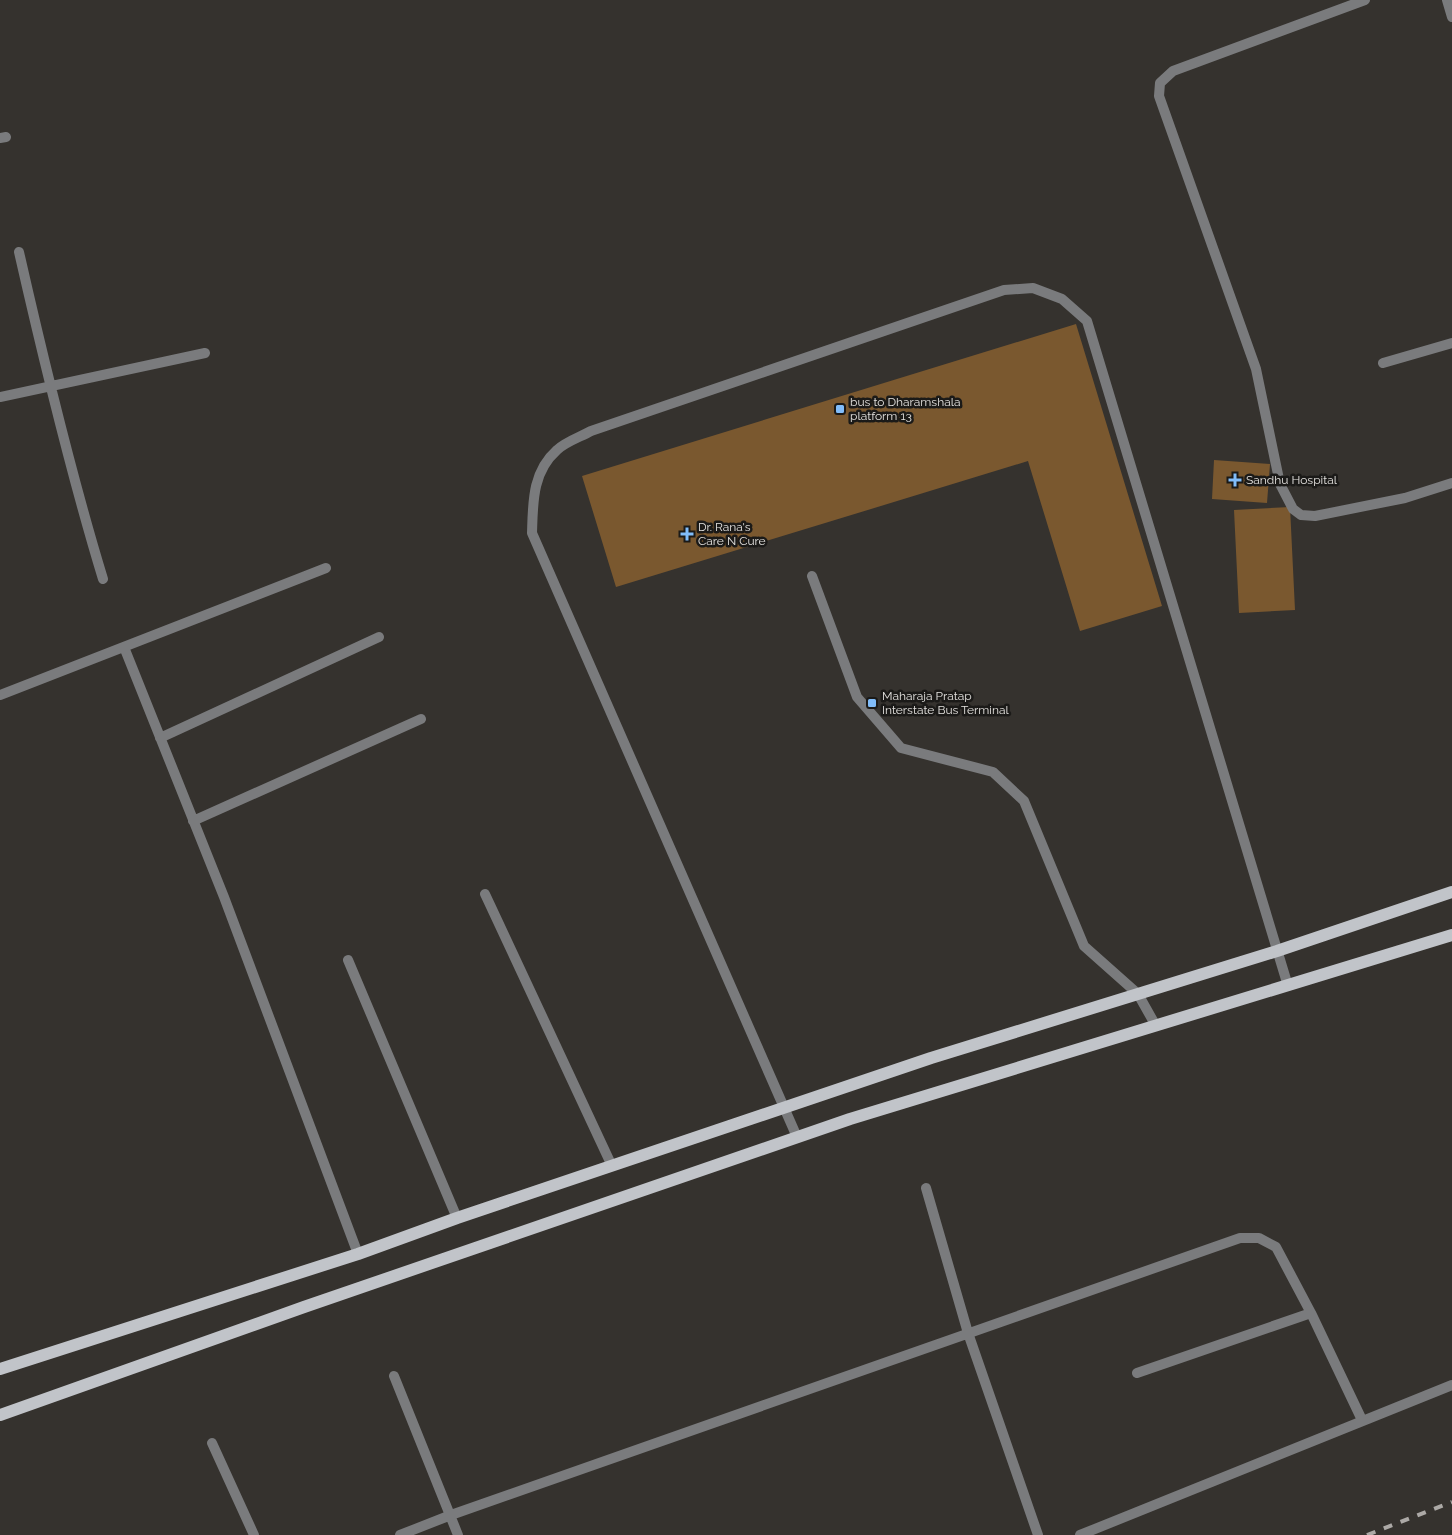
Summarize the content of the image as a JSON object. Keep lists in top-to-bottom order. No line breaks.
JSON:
{"places":{"transit":["bus to Dharamshala platform 13","Maharaja Pratap Interstate Bus Terminal"],"health":["Sandhu Hospital","Dr. Rana's Care N Cure"]}}
